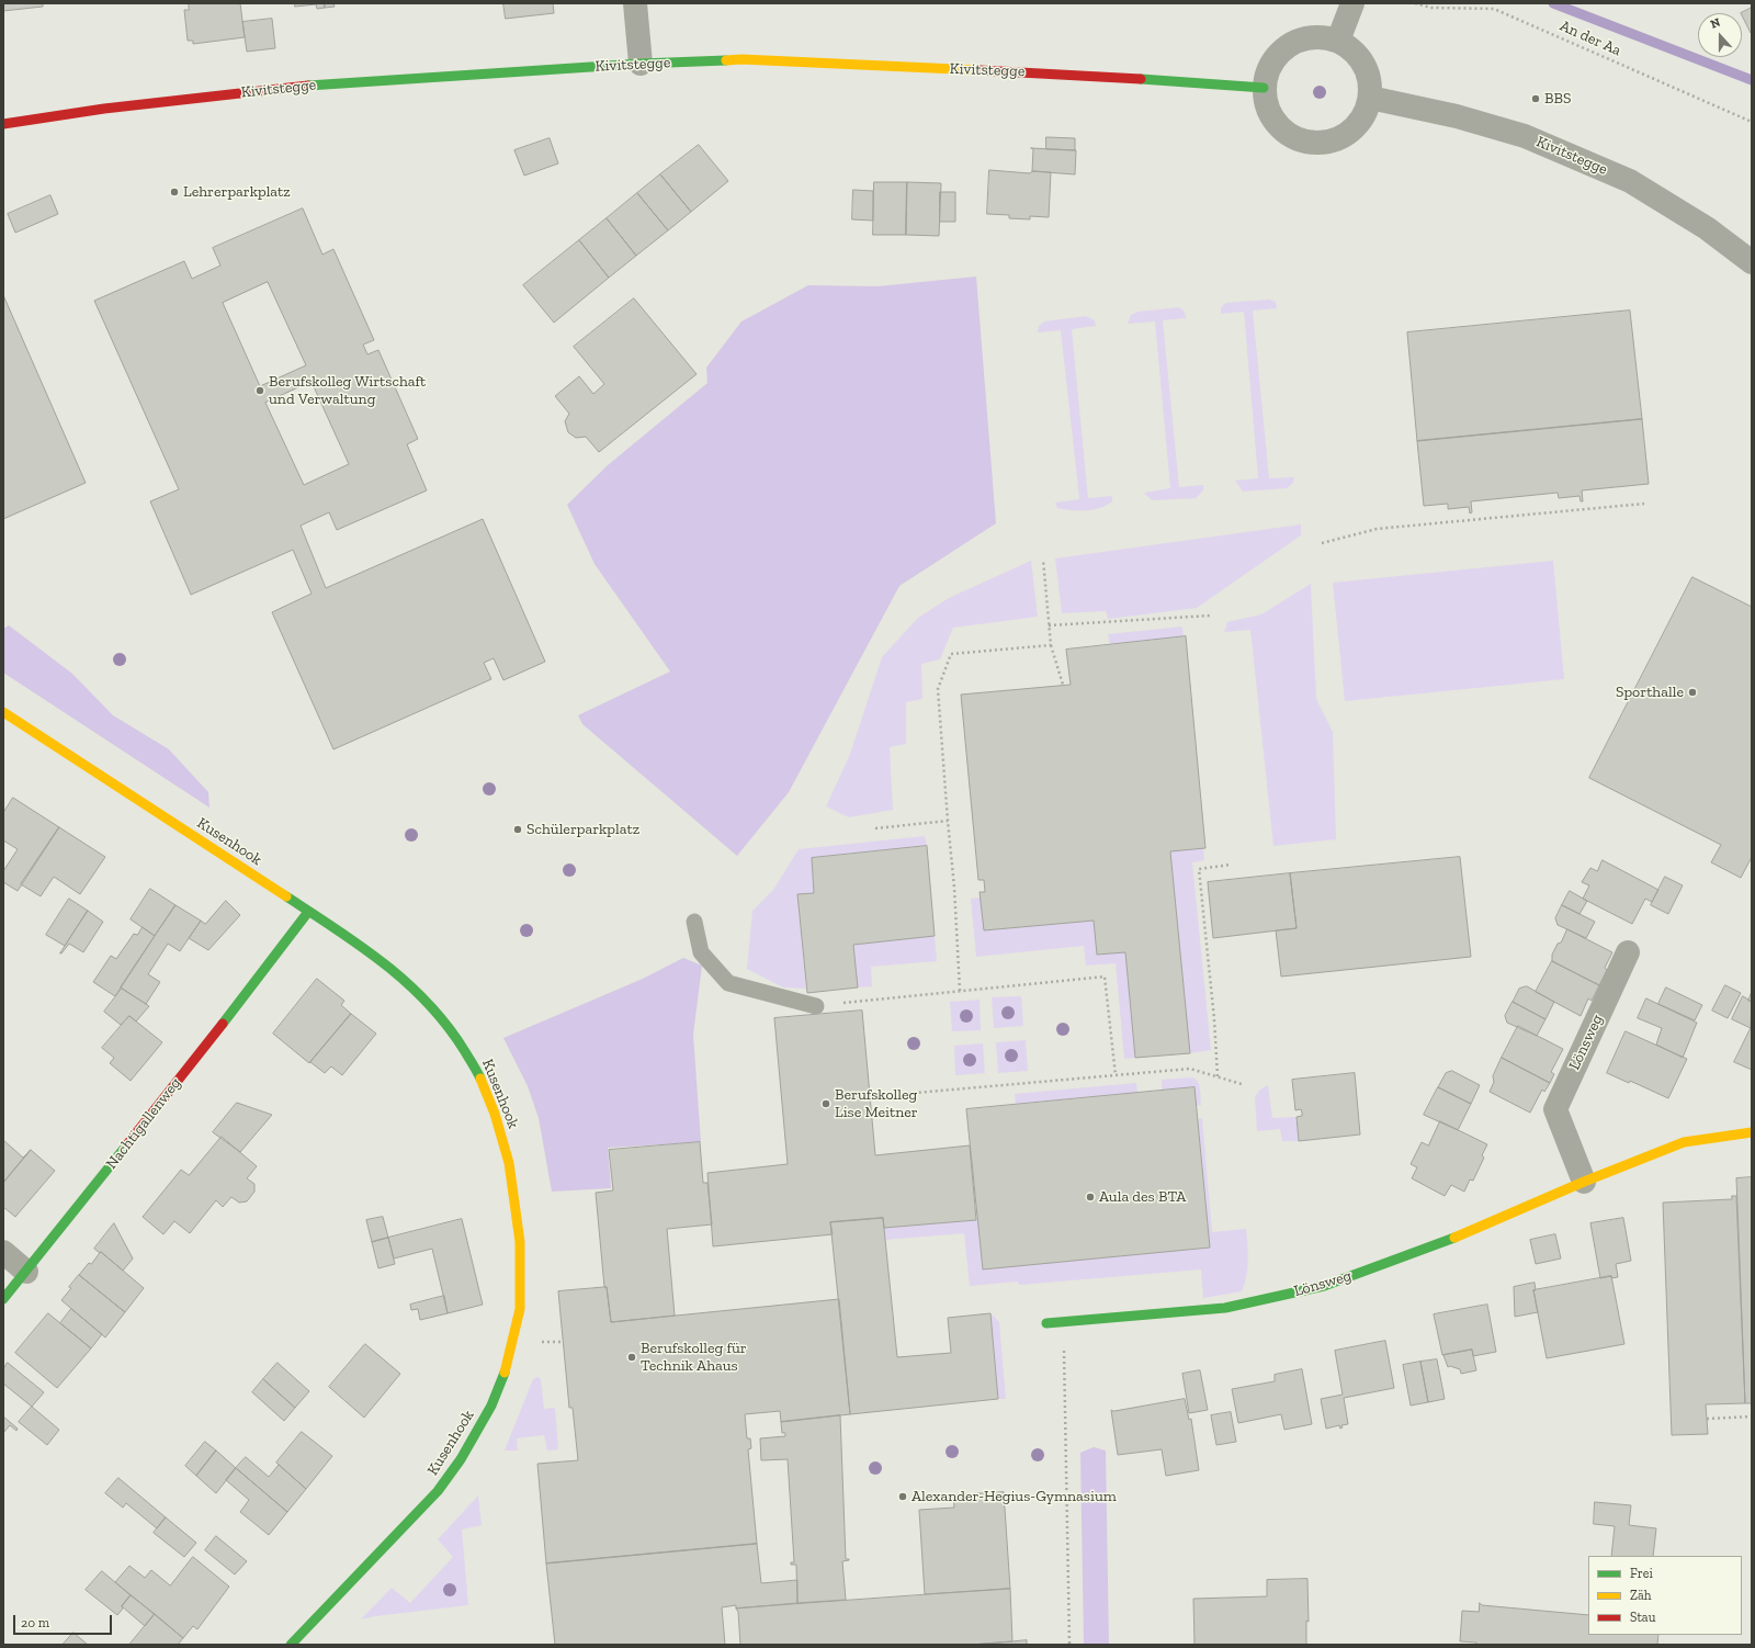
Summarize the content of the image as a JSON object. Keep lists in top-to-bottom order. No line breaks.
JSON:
{"streets":{"street":["Kivitstegge","Kusenhook","Lönsweg","Nachtigallenweg"],"path":["An der Aa"]},"crossings":[["Kusenhook","Nachtigallenweg"]],"places":["BBS","Lehrerparkplatz","Berufskolleg Wirtschaft und Verwaltung","Sporthalle","Schülerparkplatz","Berufskolleg Lise Meitner","Aula des BTA","Berufskolleg für Technik Ahaus","Alexander-Hegius-Gymnasium"],"legend":["Frei","Zäh","Stau"],"scale_bar":"20 m","north":"top"}
